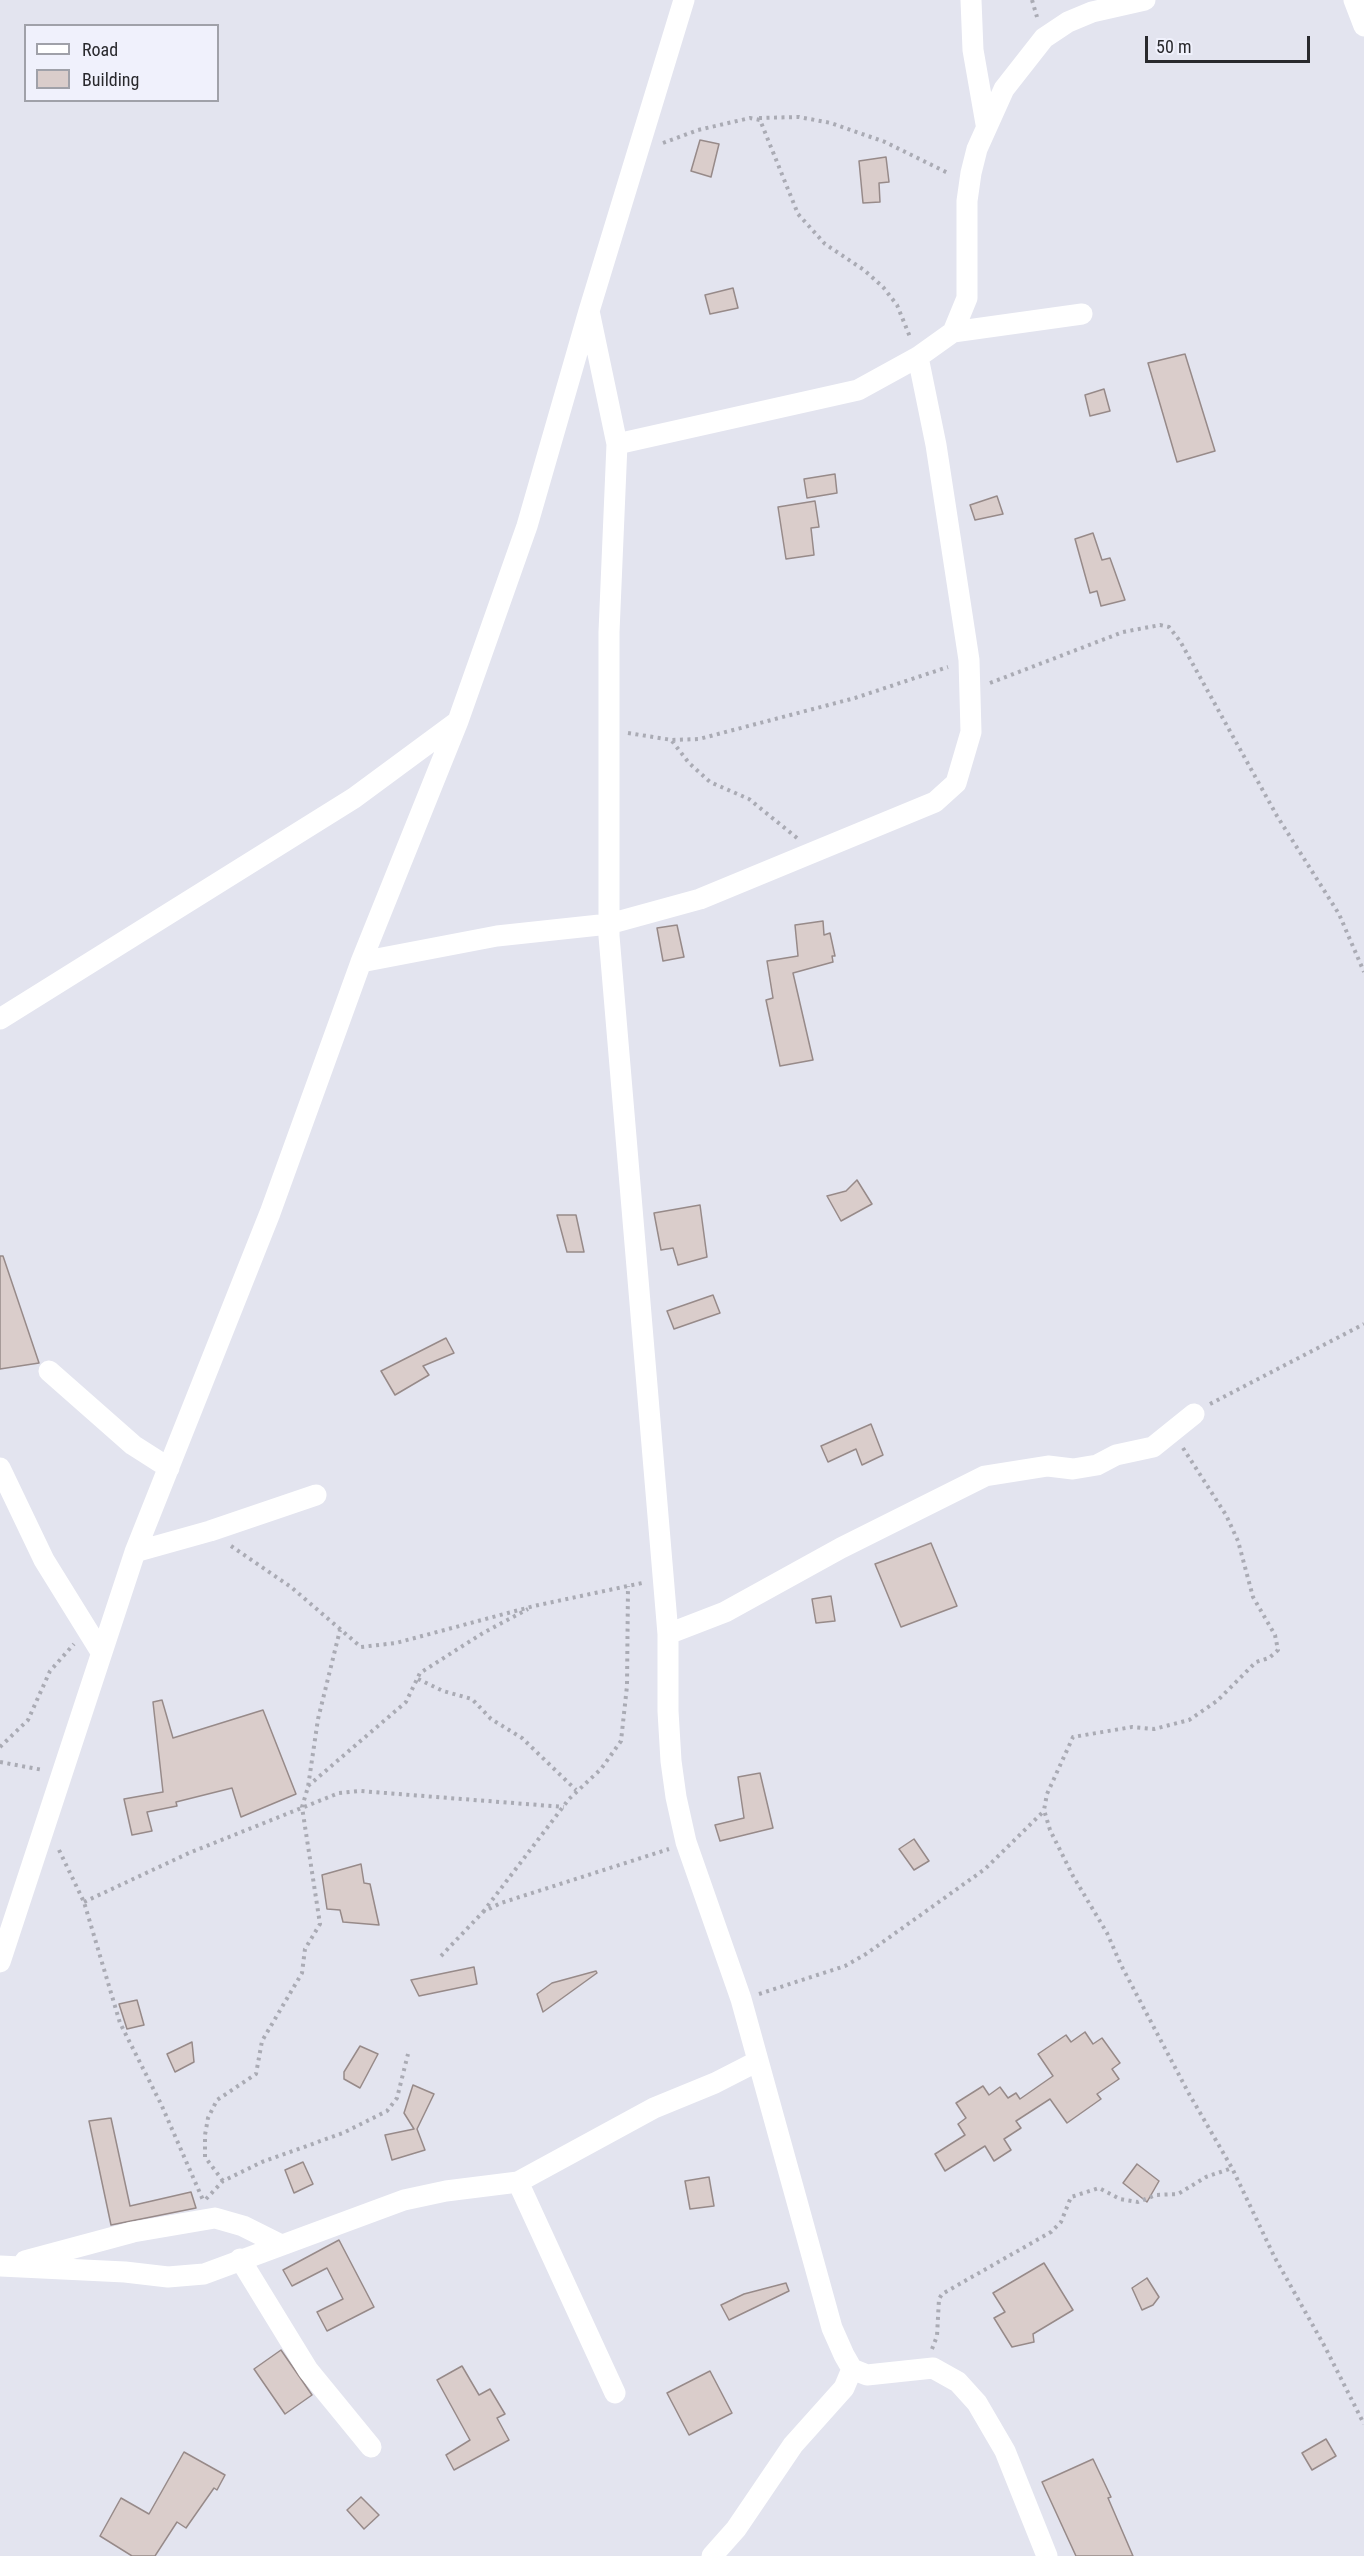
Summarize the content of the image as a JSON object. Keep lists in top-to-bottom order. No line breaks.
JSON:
{"legend":["Road","Building"],"scale_bar":"50 m"}
